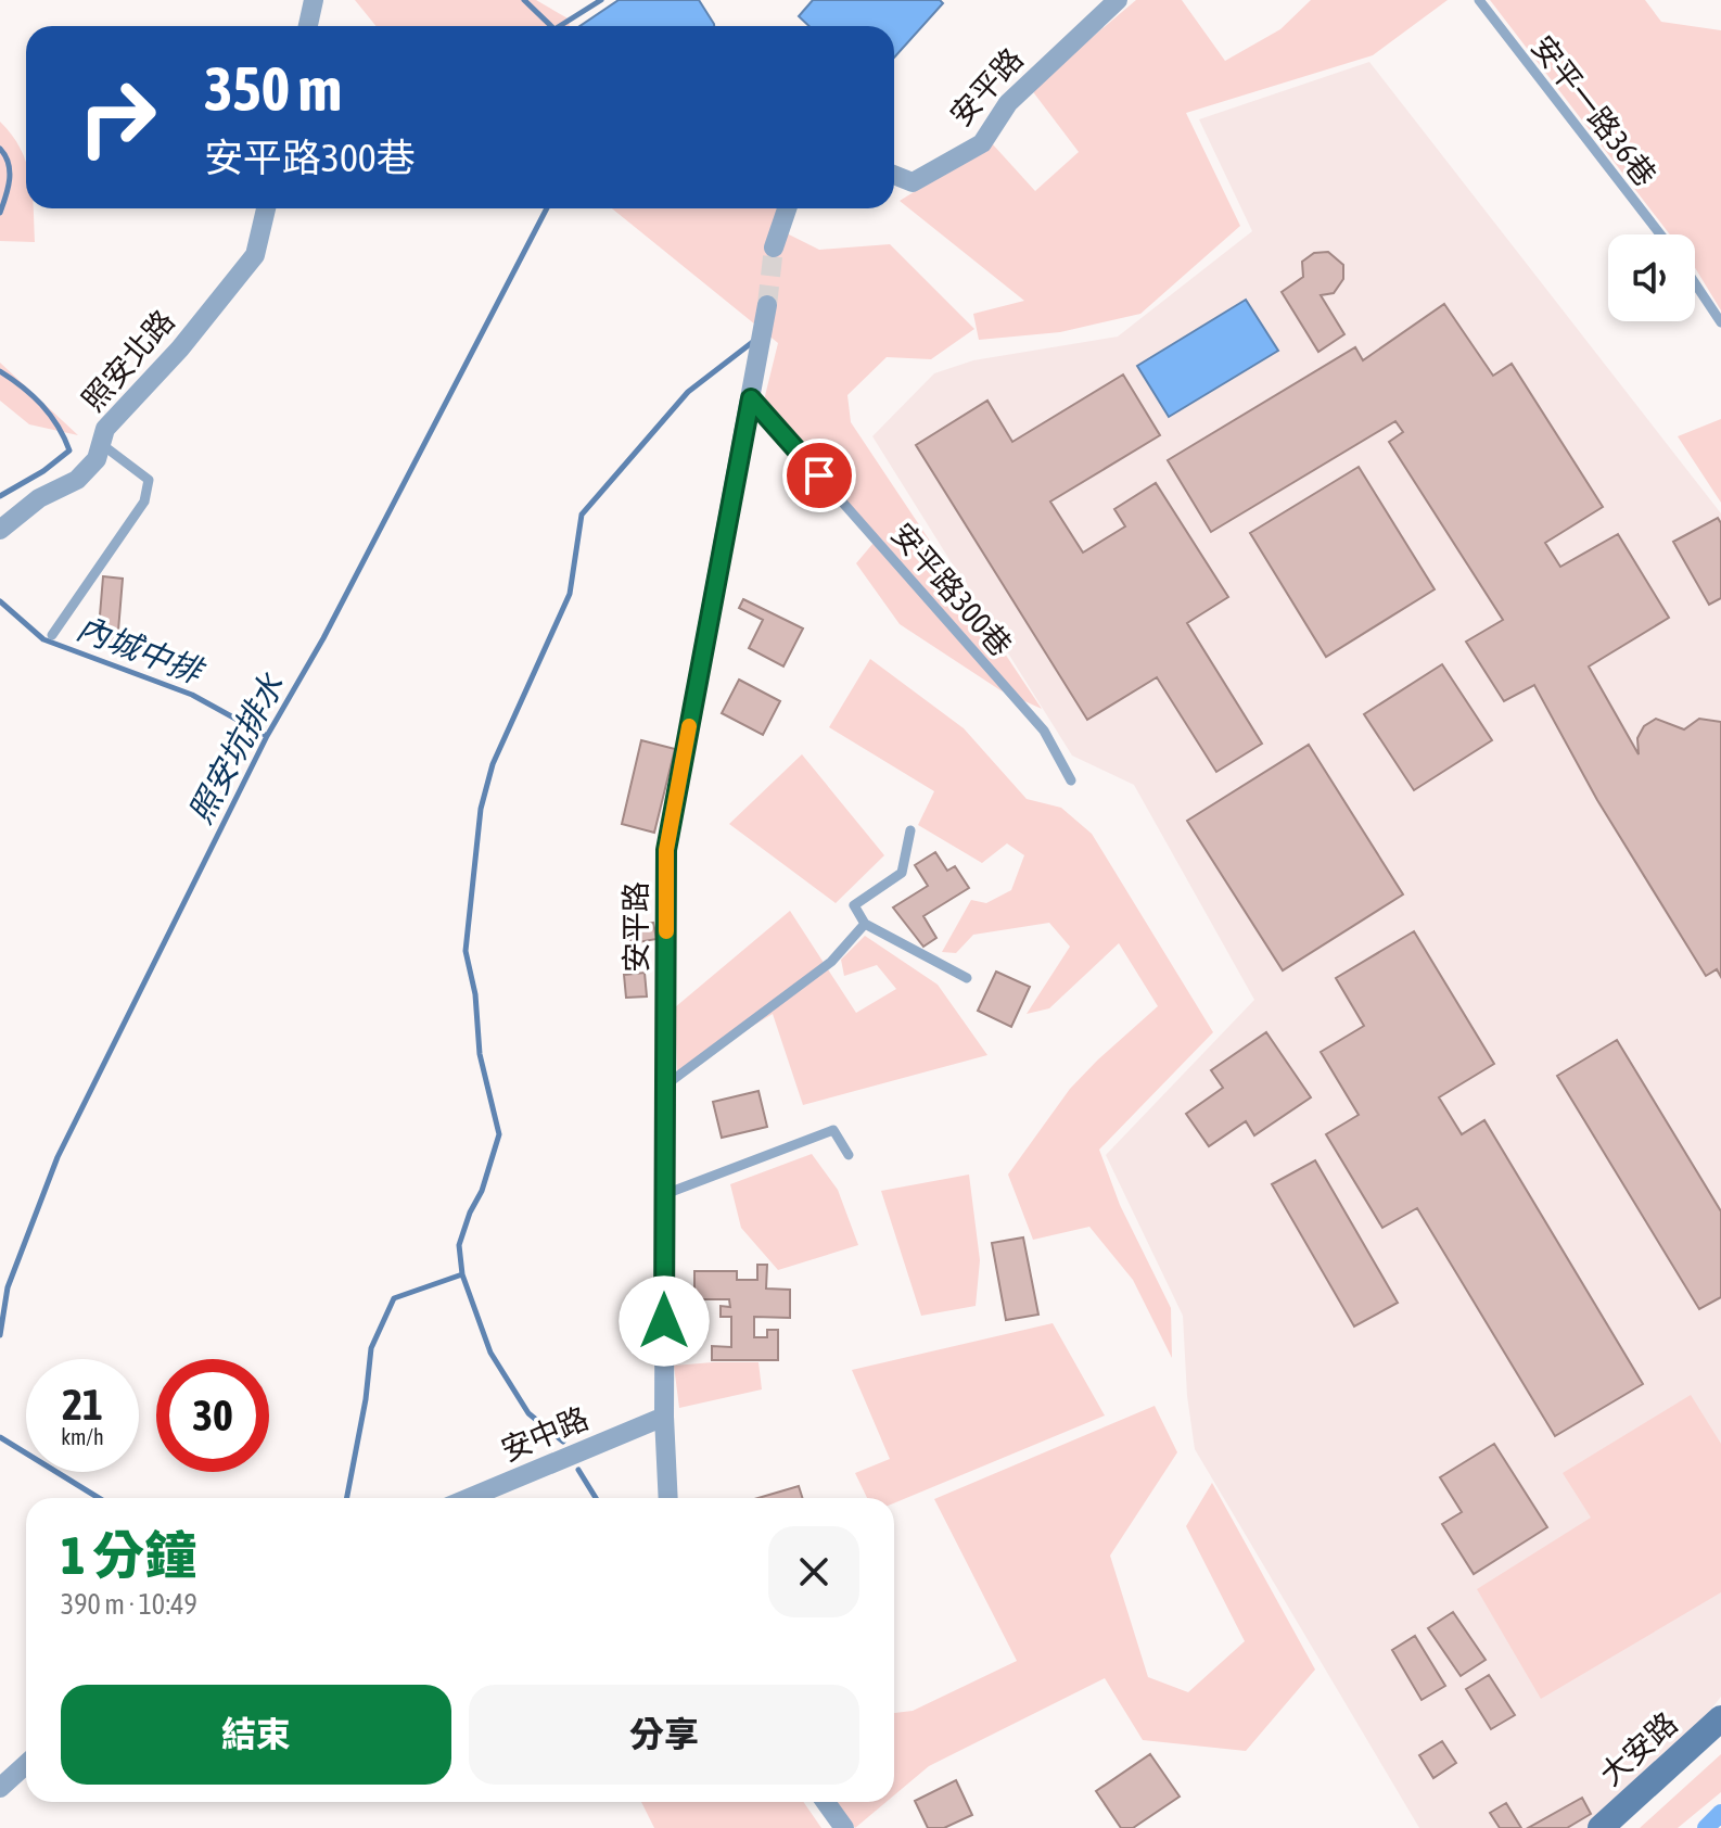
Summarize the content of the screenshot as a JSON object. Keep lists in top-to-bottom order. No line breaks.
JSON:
{"streets":{"street":["安平路","照安北路","安中路","大安路"],"lane":["安平一路36巷","安平路300巷"]},"crossings":[["安平路","安平路300巷"],["安平路","安中路"]],"water":["內城中排","照安坑排水"],"page":{"turn":["350 m","安平路300巷"],"speed":"21 km/h","limit":"30","heading":["1 分鐘","390 m · 10:49"],"buttons":["結束","分享"]}}
